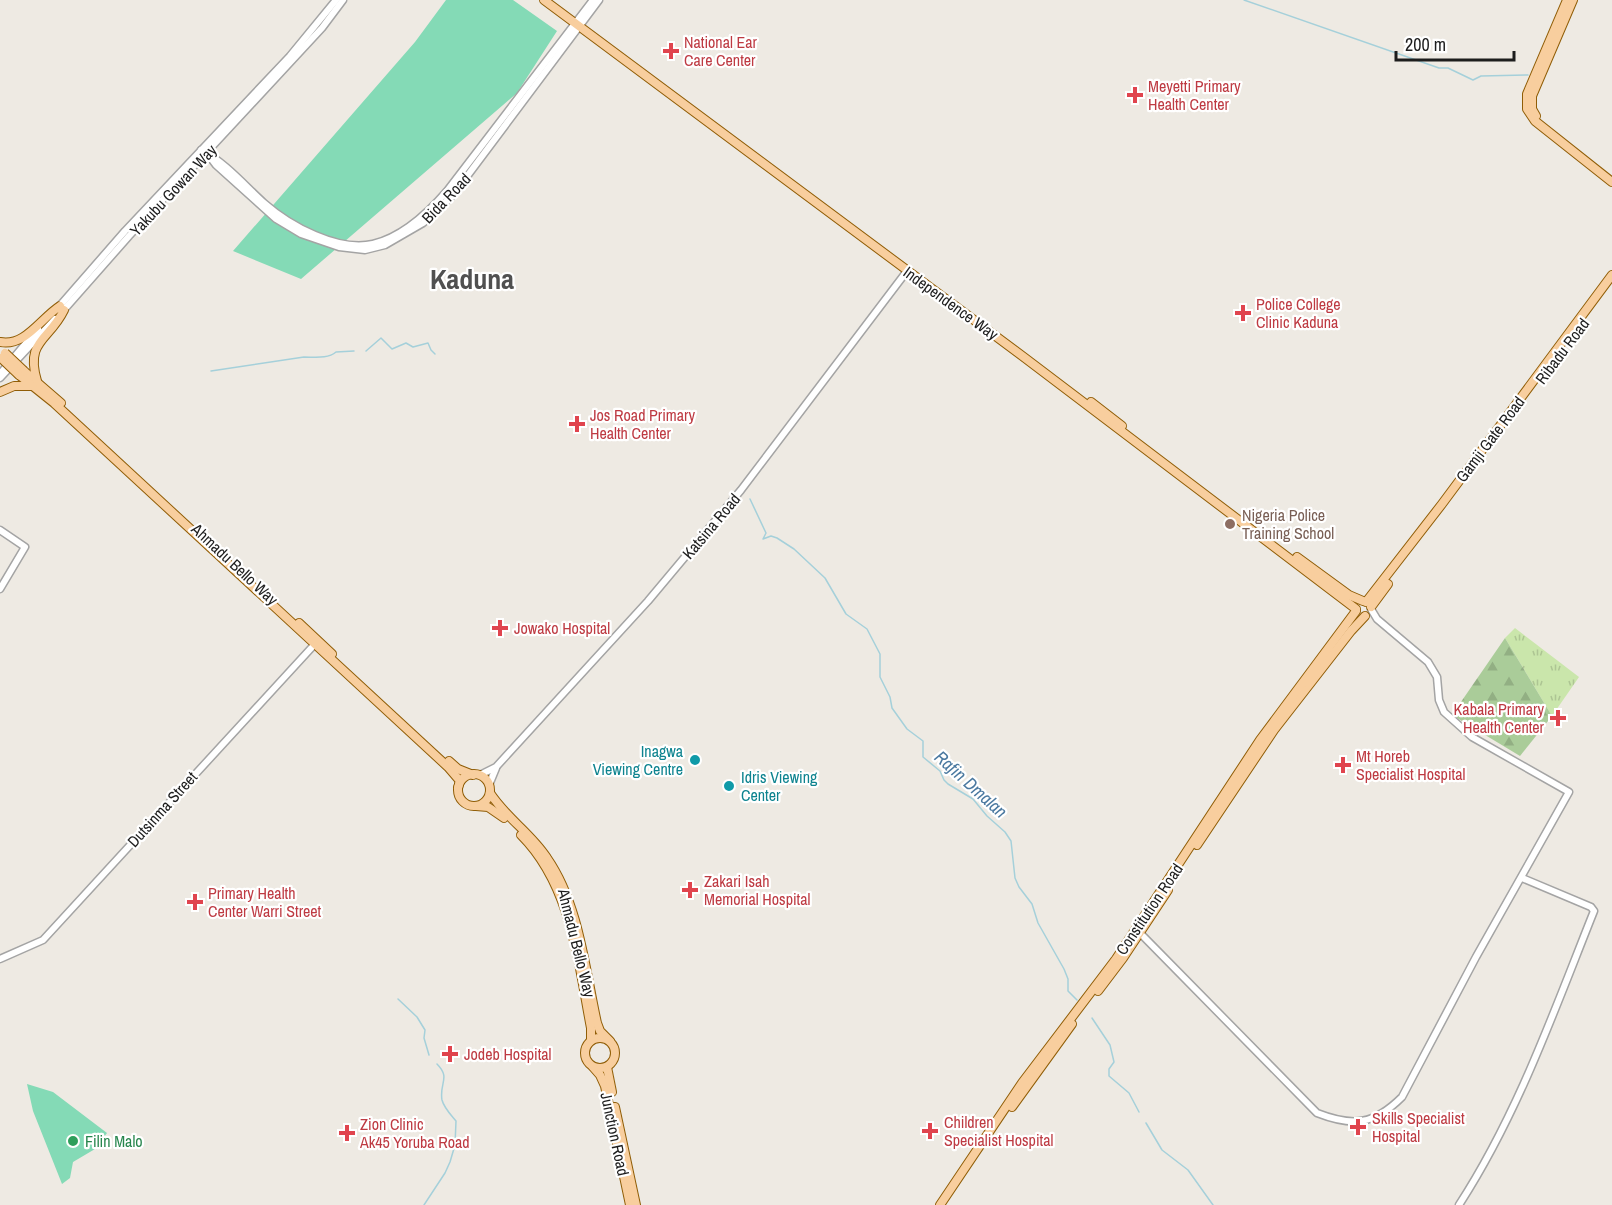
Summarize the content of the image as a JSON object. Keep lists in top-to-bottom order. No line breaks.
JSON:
{"streets":{"main road":["Independence Way","Ribadu Road","Gamji Gate Road","Ahmadu Bello Way","Constitution Road","Junction Road"],"street":["Yakubu Gowan Way","Bida Road","Katsina Road","Dutsinma Street"]},"crossings":[["Yakubu Gowan Way","Bida Road"],["Bida Road","Independence Way"],["Independence Way","Ribadu Road"],["Independence Way","Gamji Gate Road"],["Independence Way","Katsina Road"],["Independence Way","Constitution Road"],["Ribadu Road","Gamji Gate Road"],["Ribadu Road","Constitution Road"],["Gamji Gate Road","Constitution Road"],["Katsina Road","Ahmadu Bello Way"],["Ahmadu Bello Way","Dutsinma Street"],["Ahmadu Bello Way","Junction Road"]],"districts":["Kaduna"],"water":["Rafin Dmalan"],"places":{"health":["National Ear Care Center","Meyetti Primary Health Center","Police College Clinic Kaduna","Jos Road Primary Health Center","Jowako Hospital","Kabala Primary Health Center","Mt Horeb Specialist Hospital","Zakari Isah Memorial Hospital","Primary Health Center Warri Street","Jodeb Hospital","Skills Specialist Hospital","Children Specialist Hospital","Zion Clinic Ak45 Yoruba Road"],"other":["Nigeria Police Training School","Inagwa Viewing Centre","Idris Viewing Center","Filin Malo"]},"scale_bar":"200 m"}
